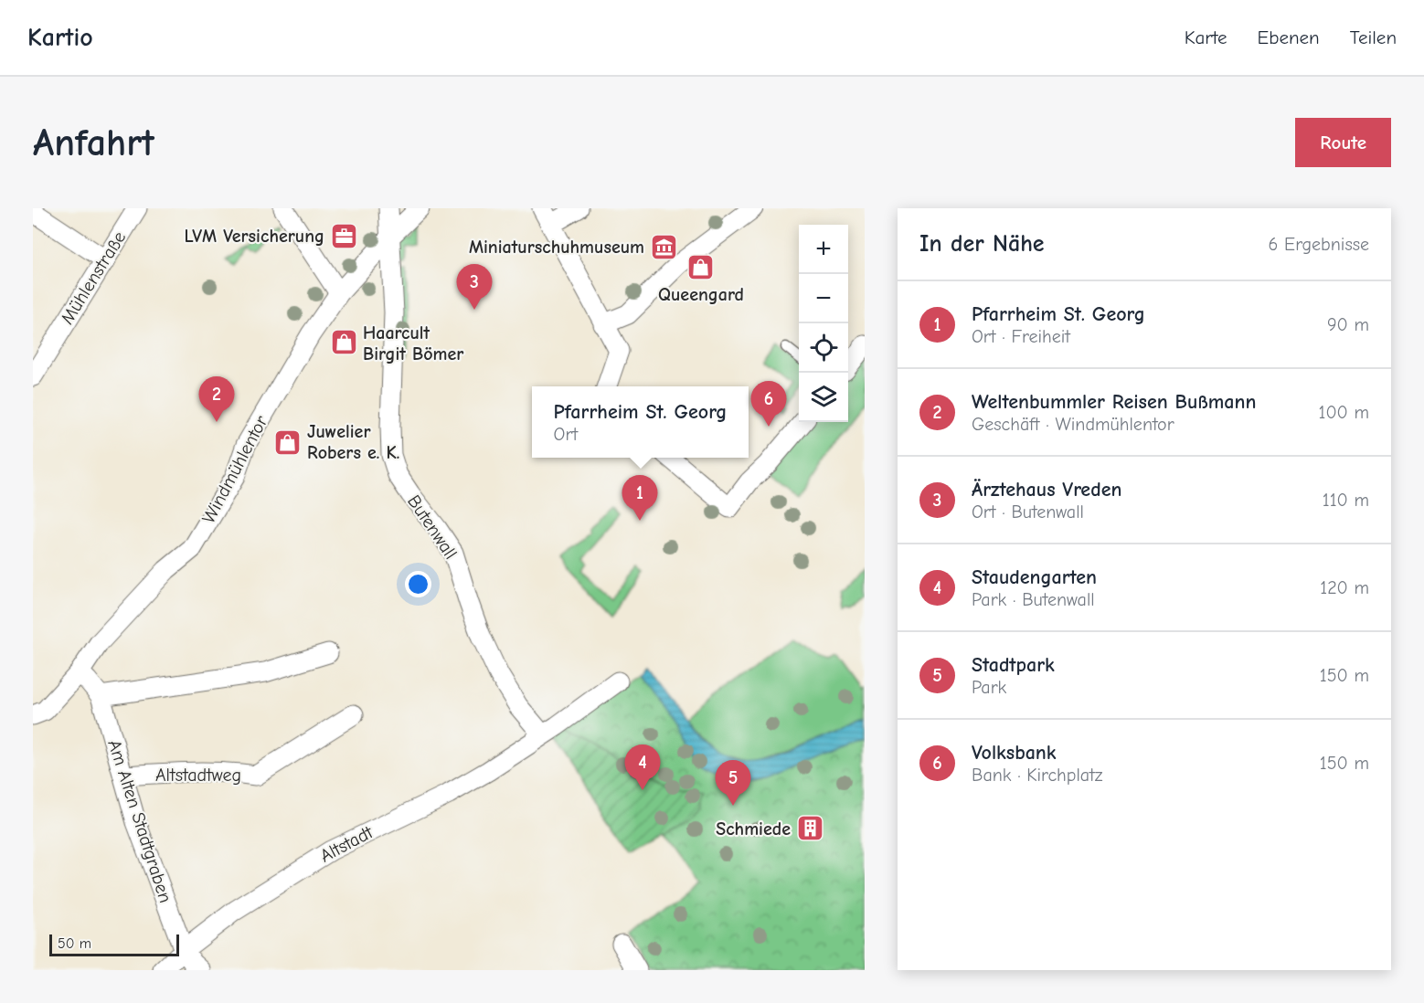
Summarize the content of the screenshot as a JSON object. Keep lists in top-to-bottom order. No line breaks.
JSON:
{"streets":{"street":["Mühlenstraße","Windmühlentor","Butenwall","Altstadtweg","Am Alten Stadtgraben","Altstadt"]},"crossings":[["Windmühlentor","Butenwall"],["Windmühlentor","Am Alten Stadtgraben"],["Butenwall","Altstadt"],["Altstadtweg","Am Alten Stadtgraben"],["Am Alten Stadtgraben","Altstadt"]],"places":{"office":["LVM Versicherung"],"museum":["Miniaturschuhmuseum"],"shop":["Queengard","Haarcult Birgit Bömer","Juwelier Robers e. K."],"building":["Schmiede"]},"scale_bar":"50 m","page":{"header":"Kartio","nav":["Karte","Ebenen","Teilen"],"buttons":"Route","title":"Anfahrt","heading":["In der Nähe","6 Ergebnisse"],"map_buttons":["+","−"],"pins":["3","2","6","1","4","5"],"list":[{"mark":"1","name":"Pfarrheim St. Georg","note":"Ort · Freiheit","value":"90 m"},{"mark":"2","name":"Weltenbummler Reisen Bußmann","note":"Geschäft · Windmühlentor","value":"100 m"},{"mark":"3","name":"Ärztehaus Vreden","note":"Ort · Butenwall","value":"110 m"},{"mark":"4","name":"Staudengarten","note":"Park · Butenwall","value":"120 m"},{"mark":"5","name":"Stadtpark","note":"Park","value":"150 m"},{"mark":"6","name":"Volksbank","note":"Bank · Kirchplatz","value":"150 m"}],"popup":["Pfarrheim St. Georg","Ort"],"scale":"50 m"}}
